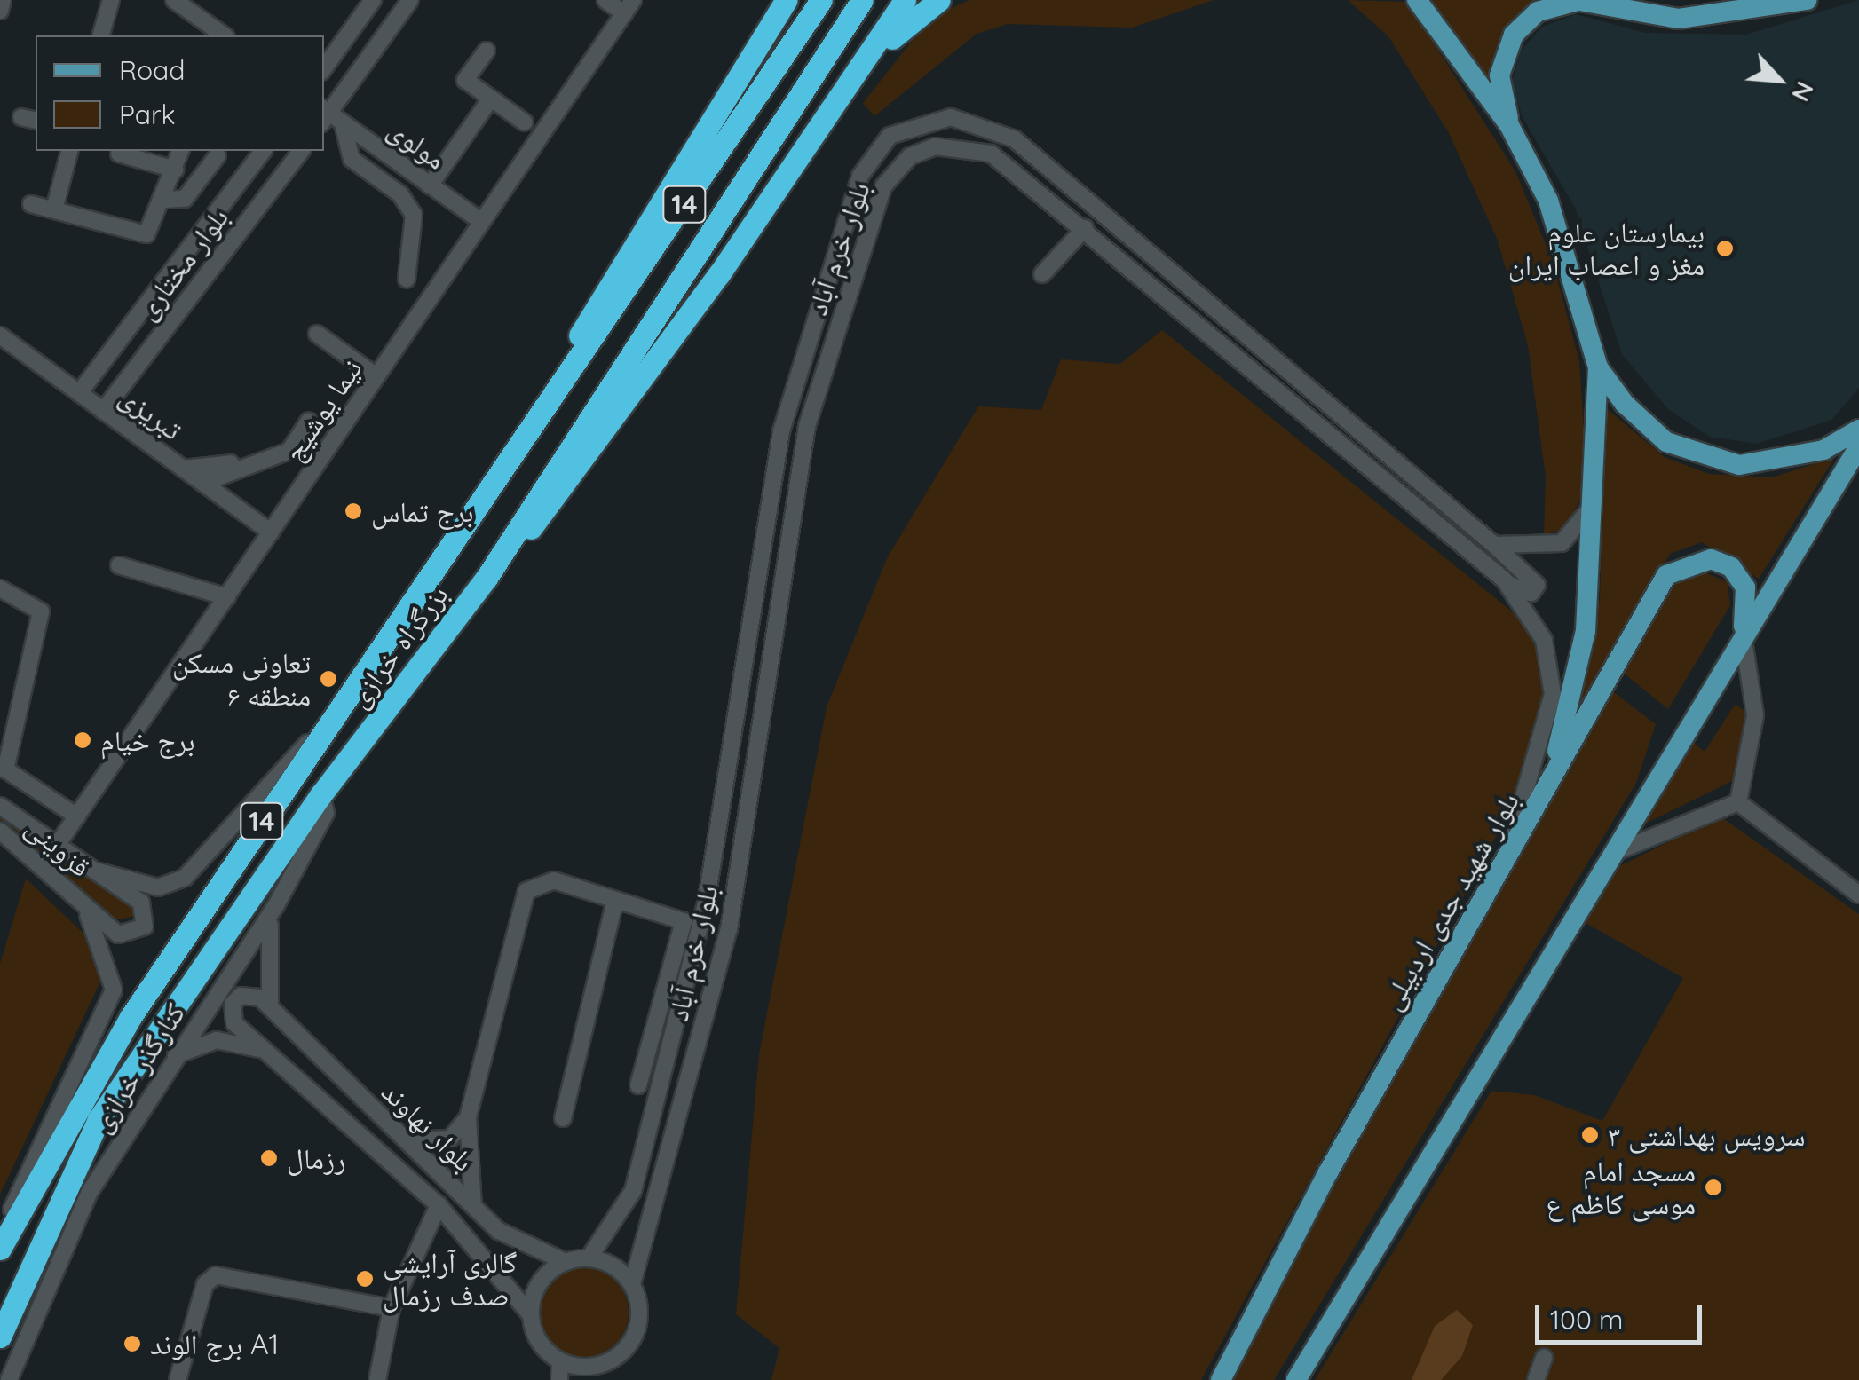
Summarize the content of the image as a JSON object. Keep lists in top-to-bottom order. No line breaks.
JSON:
{"streets":{"highway":["14","بزرگراه خرازی"],"main road":["بلوار شهید جدی اردبیلی"],"street":["مولوی","بلوار خرم آباد","بلوار مختاری","نیما یوشیج","تبریزی","قزوینی","کنارگذر خرازی","بلوار نهاوند"]},"crossings":[["مولوی","نیما یوشیج"],["بلوار خرم آباد","بلوار شهید جدی اردبیلی"],["بلوار خرم آباد","بلوار نهاوند"],["بلوار مختاری","تبریزی"],["نیما یوشیج","تبریزی"],["نیما یوشیج","قزوینی"],["بزرگراه خرازی","کنارگذر خرازی"]],"places":["بیمارستان علوم مغز و اعصاب ایران","برج تماس","تعاونی مسکن منطقه ۶","برج خیام","سرویس بهداشتی ۳","رزمال","مسجد امام موسی کاظم ع","گالری آرایشی صدف رزمال","برج الوند A1"],"legend":["Road","Park"],"scale_bar":"100 m","north":"bottom right"}
